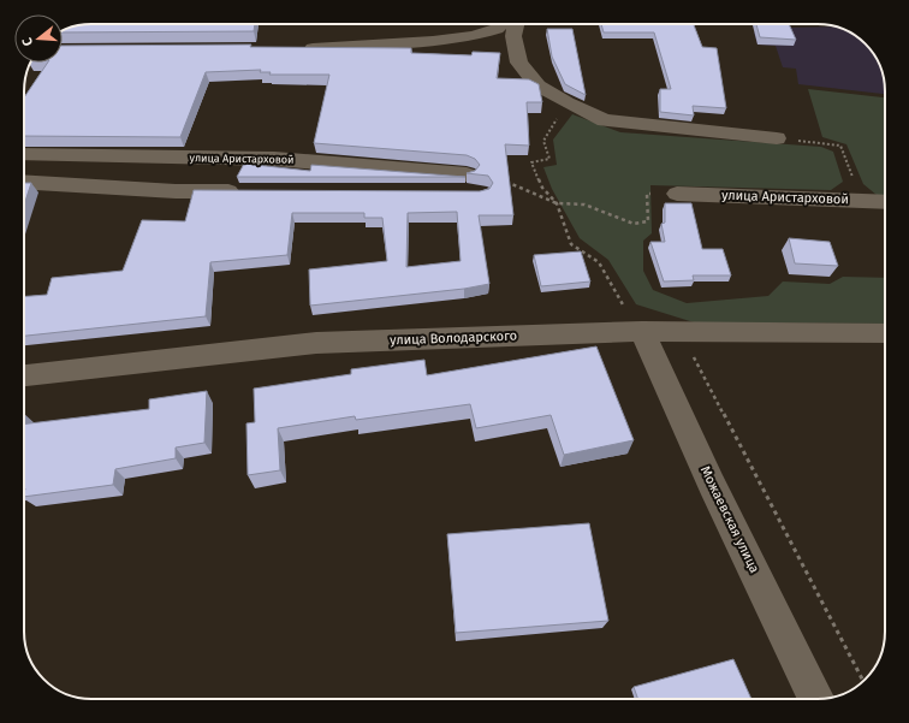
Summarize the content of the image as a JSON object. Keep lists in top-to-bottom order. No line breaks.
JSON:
{"streets":{"street":["улица Аристарховой","улица Володарского","Можаевская улица"]},"crossings":[["улица Володарского","Можаевская улица"]],"north":"left"}
